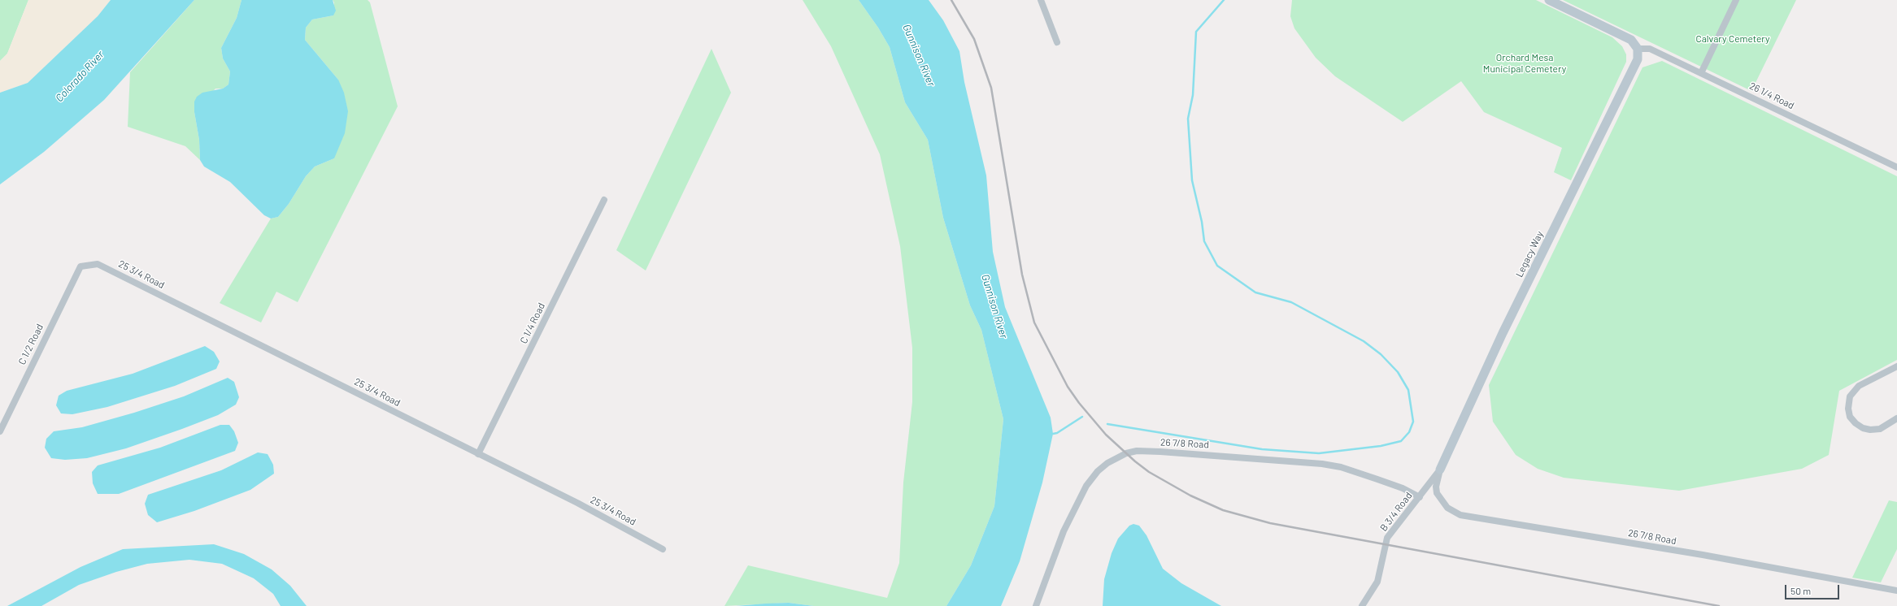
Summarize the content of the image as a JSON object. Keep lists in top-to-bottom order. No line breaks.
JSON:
{"streets":{"street":["26 1/4 Road","Legacy Way","25 3/4 Road","C 1/4 Road","C 1/2 Road","26 7/8 Road","B 3/4 Road"]},"crossings":[["26 1/4 Road","Legacy Way"],["Legacy Way","26 7/8 Road"],["Legacy Way","B 3/4 Road"],["25 3/4 Road","C 1/4 Road"],["25 3/4 Road","C 1/2 Road"],["26 7/8 Road","B 3/4 Road"]],"water":["Gunnison River","Colorado River"],"parks":["Calvary Cemetery","Orchard Mesa Municipal Cemetery"],"scale_bar":"50 m"}
